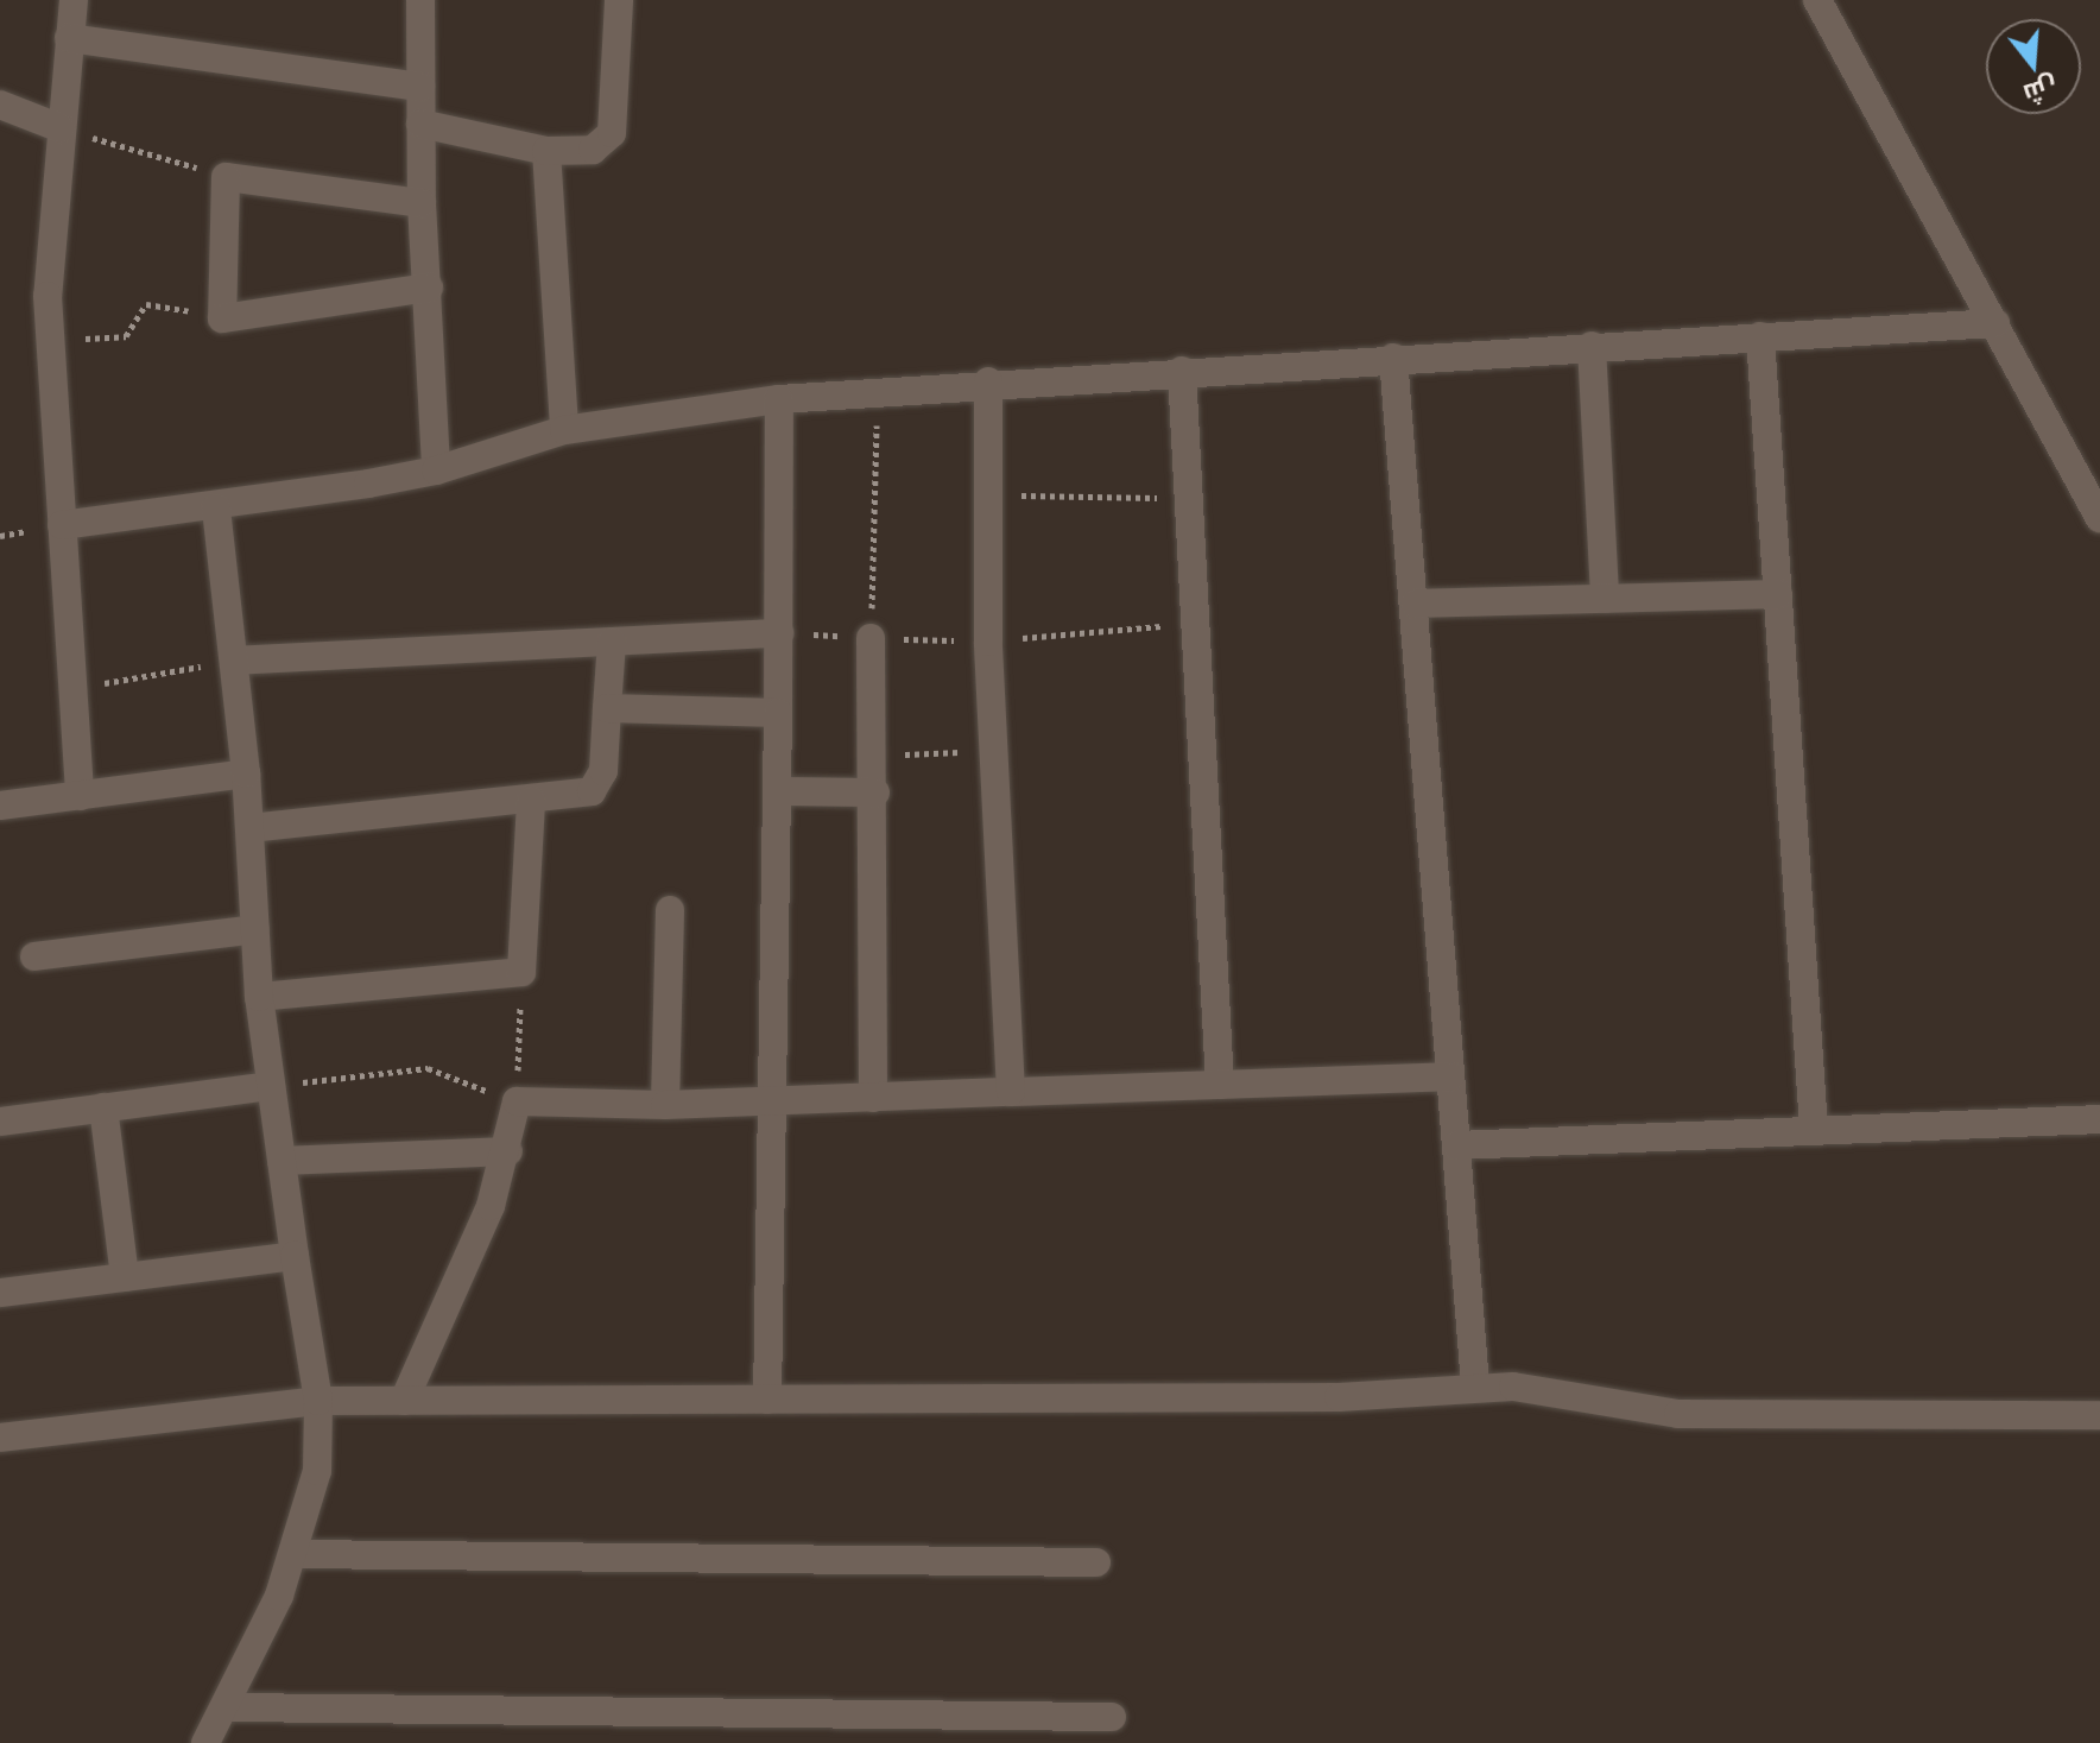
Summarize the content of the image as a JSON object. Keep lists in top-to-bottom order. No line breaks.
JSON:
{"north":"bottom"}
